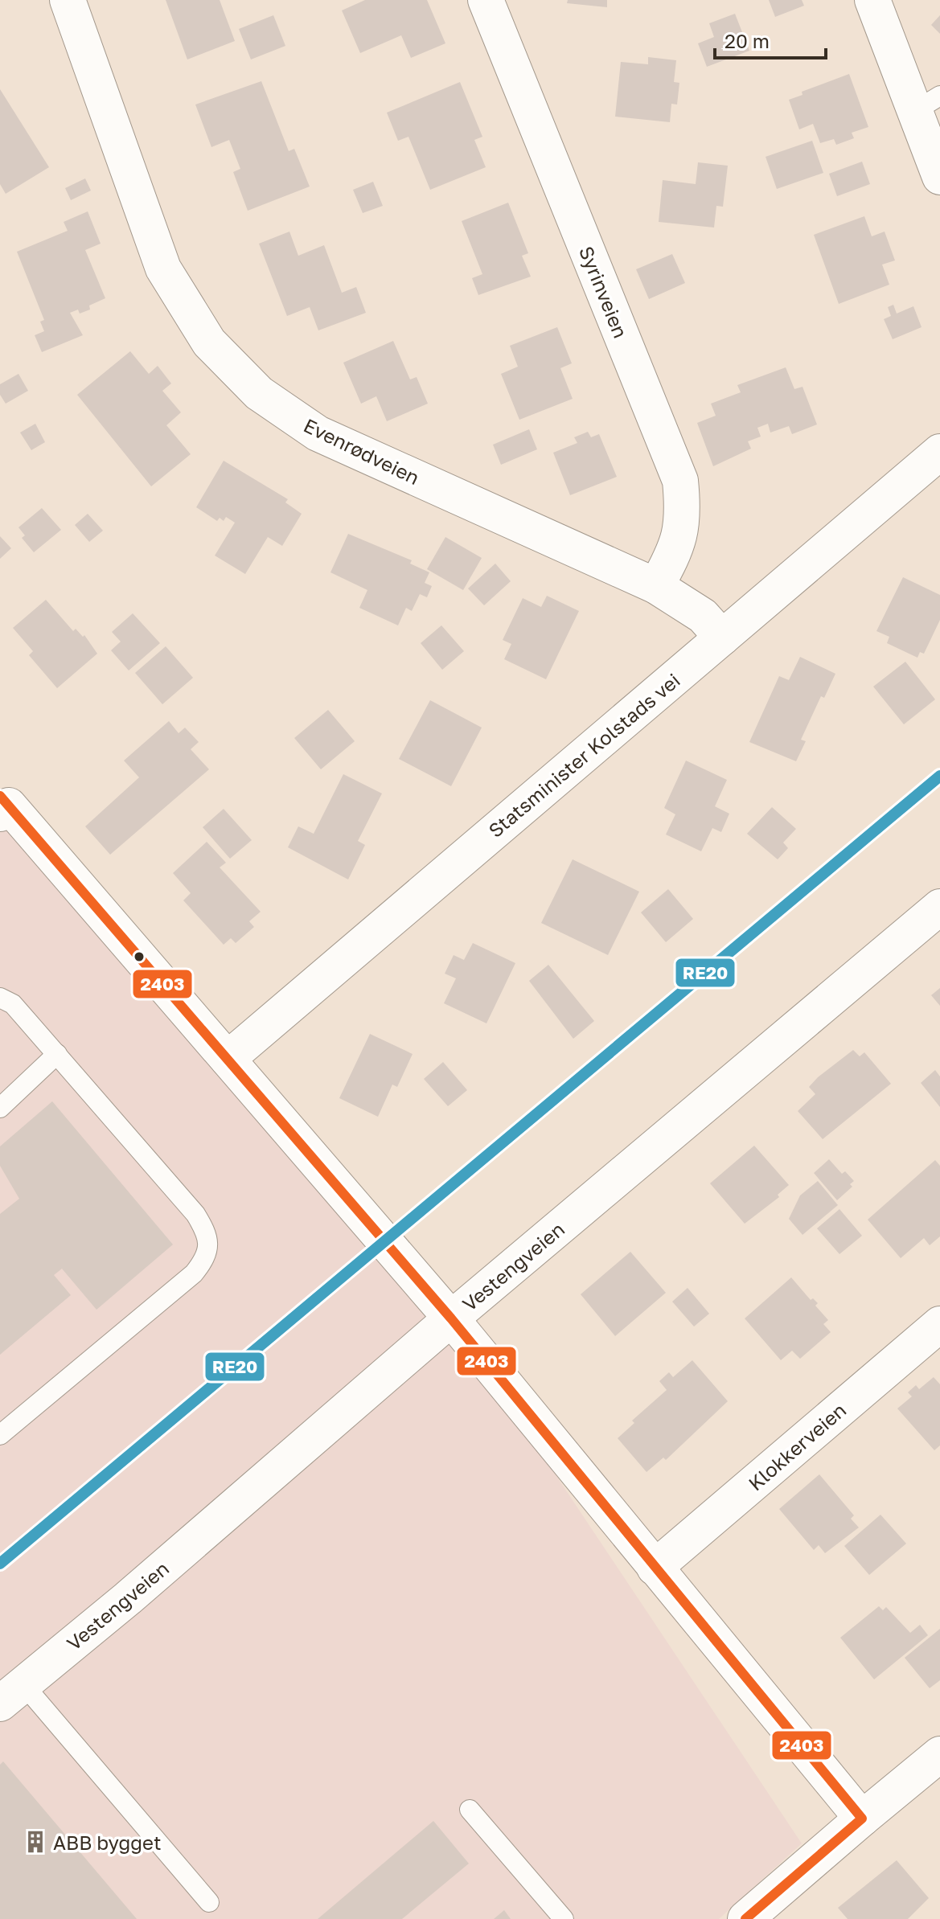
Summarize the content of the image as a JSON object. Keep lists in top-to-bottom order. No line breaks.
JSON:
{"streets":{"street":["Syrinveien","Evenrødveien","Statsminister Kolstads vei","Vestengveien","Klokkerveien"]},"crossings":[["Syrinveien","Evenrødveien"],["Evenrødveien","Statsminister Kolstads vei"]],"places":{"building":["ABB bygget"]},"lines":["transit line RE20","transit line 2403"],"scale_bar":"20 m"}
